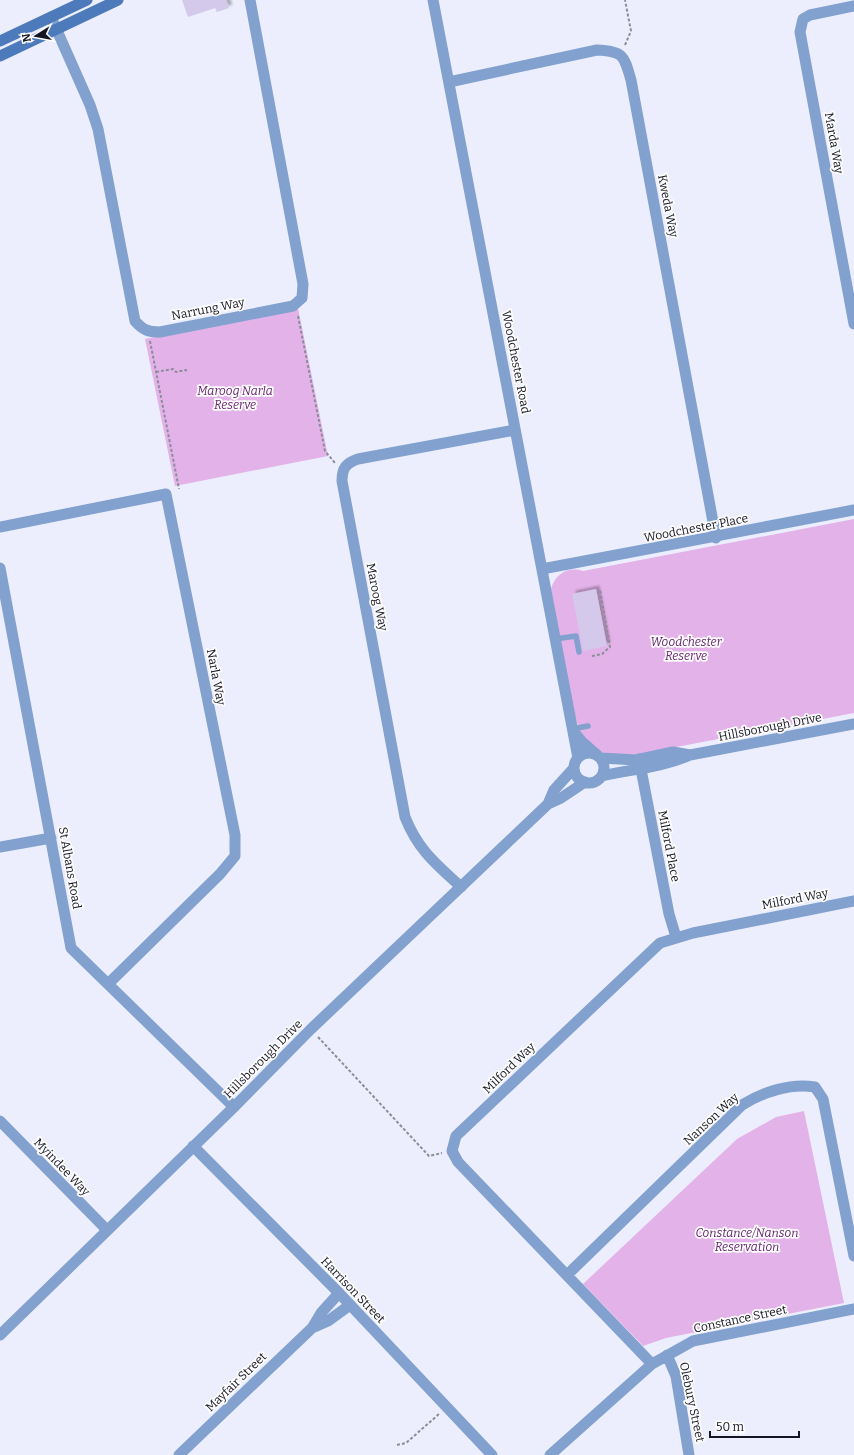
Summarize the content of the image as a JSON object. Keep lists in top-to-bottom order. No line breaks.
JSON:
{"streets":{"street":["Marda Way","Kweda Way","Narrung Way","Woodchester Road","Woodchester Place","Maroog Way","Narla Way","Hillsborough Drive","Milford Place","St Albans Road","Milford Way","Nanson Way","Myindee Way","Harrison Street","Constance Street","Mayfair Street","Olebury Street"]},"crossings":[["Kweda Way","Woodchester Place"],["Woodchester Road","Woodchester Place"],["Woodchester Road","Hillsborough Drive"],["Maroog Way","Hillsborough Drive"],["Narla Way","St Albans Road"],["Hillsborough Drive","Milford Place"],["Hillsborough Drive","St Albans Road"],["Hillsborough Drive","Myindee Way"],["Hillsborough Drive","Harrison Street"],["Milford Place","Milford Way"],["Harrison Street","Mayfair Street"],["Constance Street","Olebury Street"]],"parks":["Maroog Narla Reserve","Woodchester Reserve","Constance/Nanson Reservation"],"scale_bar":"50 m","north":"left"}
